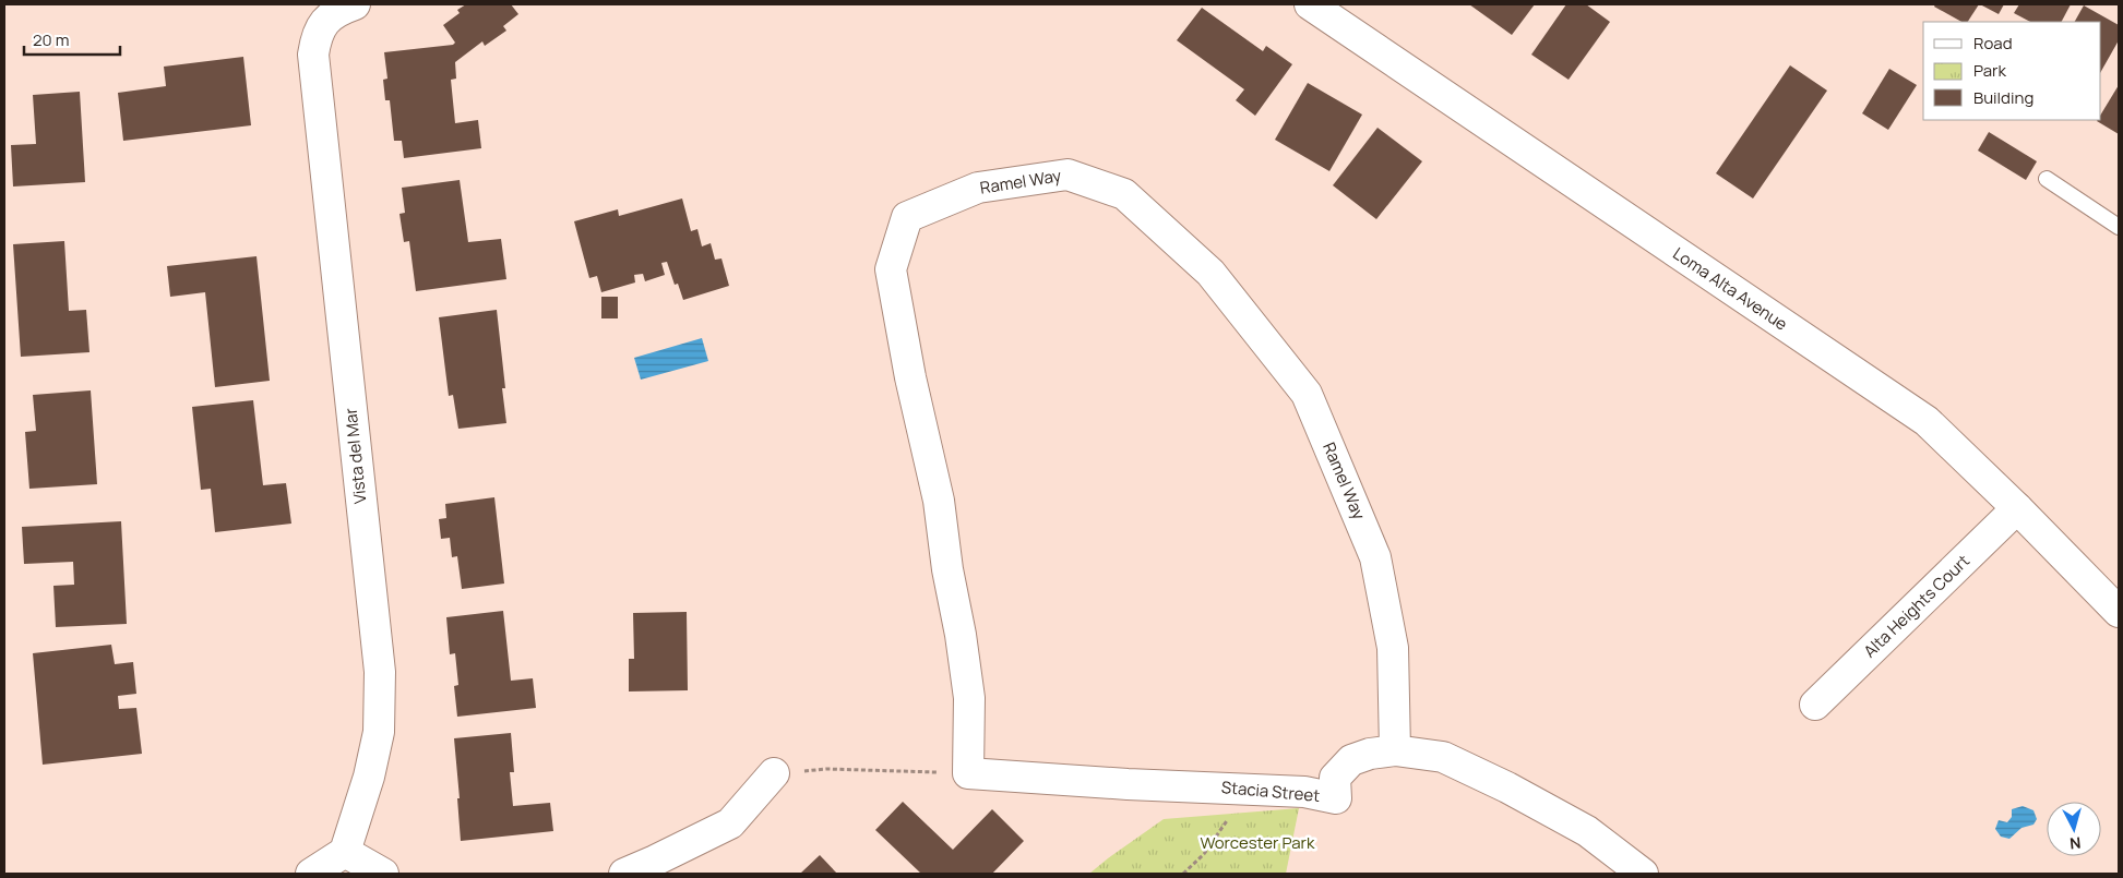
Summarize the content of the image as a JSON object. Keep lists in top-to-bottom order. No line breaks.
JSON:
{"streets":{"street":["Ramel Way","Loma Alta Avenue","Vista del Mar","Alta Heights Court","Stacia Street"]},"crossings":[["Ramel Way","Stacia Street"],["Loma Alta Avenue","Alta Heights Court"]],"parks":["Worcester Park"],"legend":["Road","Park","Building"],"scale_bar":"20 m","north":"bottom"}
